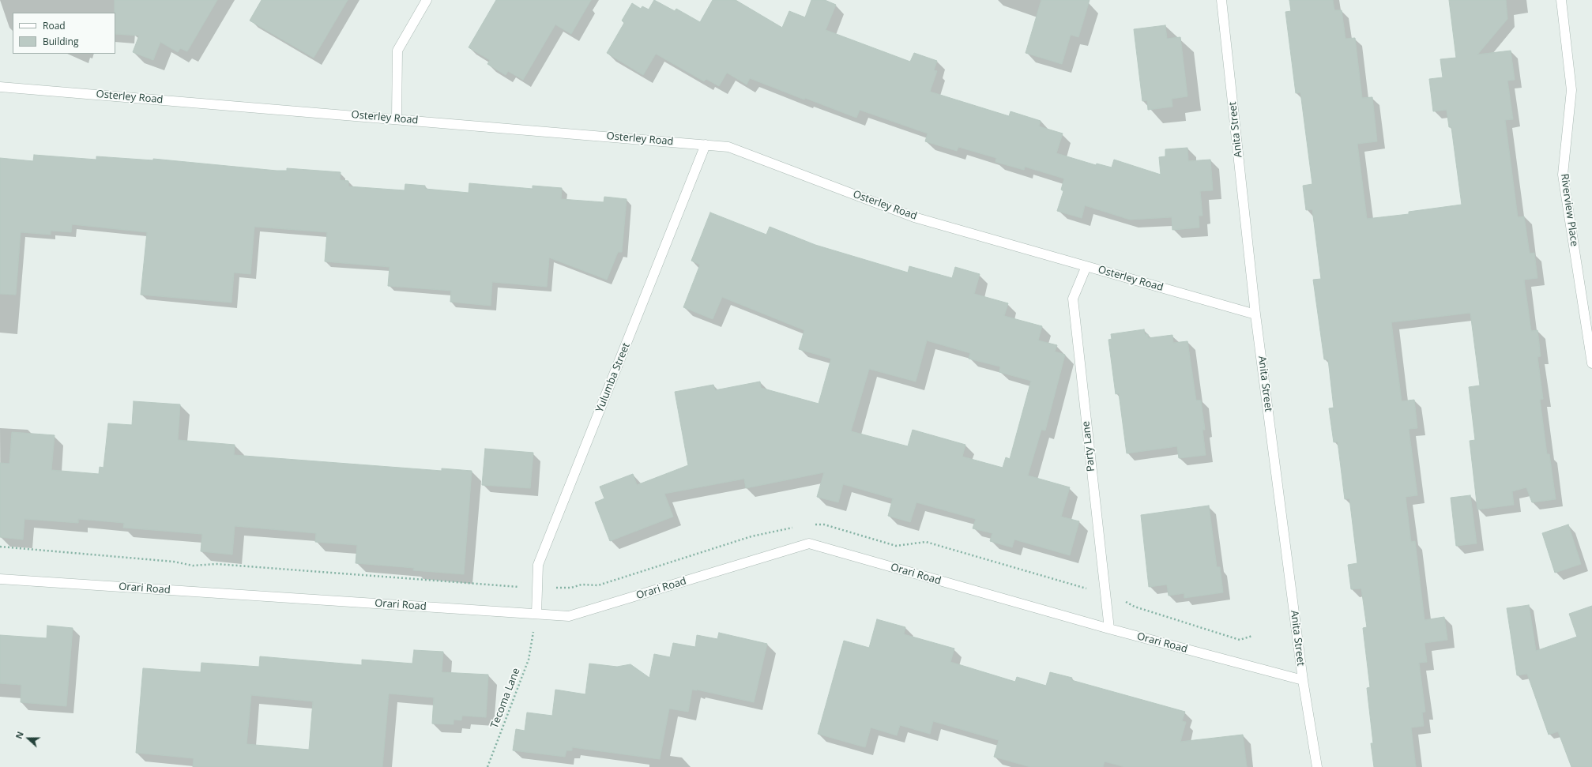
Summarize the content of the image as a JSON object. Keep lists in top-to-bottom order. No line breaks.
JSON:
{"streets":{"street":["Osterley Road","Anita Street","Riverview Place","Yulumba Street","Party Lane","Orari Road"],"path":["Tecoma Lane"]},"crossings":[["Osterley Road","Anita Street"],["Osterley Road","Yulumba Street"],["Osterley Road","Party Lane"],["Anita Street","Orari Road"],["Yulumba Street","Orari Road"],["Party Lane","Orari Road"]],"legend":["Road","Building"],"north":"left"}
